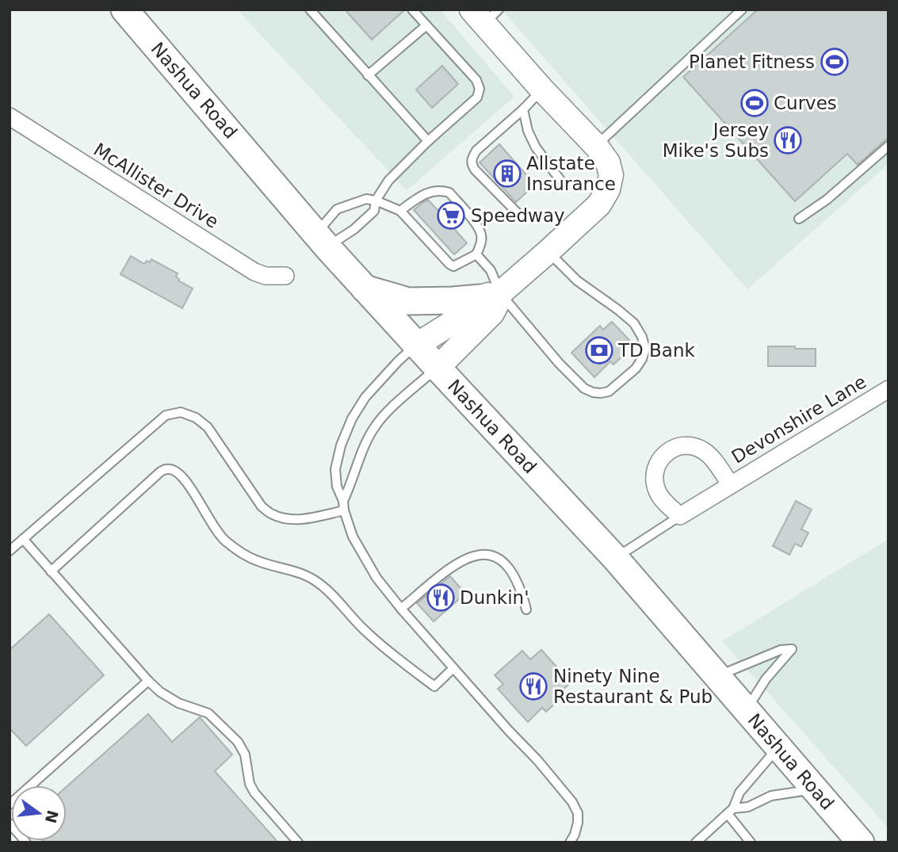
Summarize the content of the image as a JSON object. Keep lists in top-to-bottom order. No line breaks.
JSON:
{"streets":{"main road":["Nashua Road"],"street":["McAllister Drive","Devonshire Lane"]},"crossings":[["Nashua Road","Devonshire Lane"]],"places":{"sports":["Planet Fitness","Curves"],"restaurant":["Jersey Mike's Subs","Dunkin'","Ninety Nine Restaurant & Pub"],"building":["Allstate Insurance"],"supermarket":["Speedway"],"bank":["TD Bank"]},"north":"right"}
